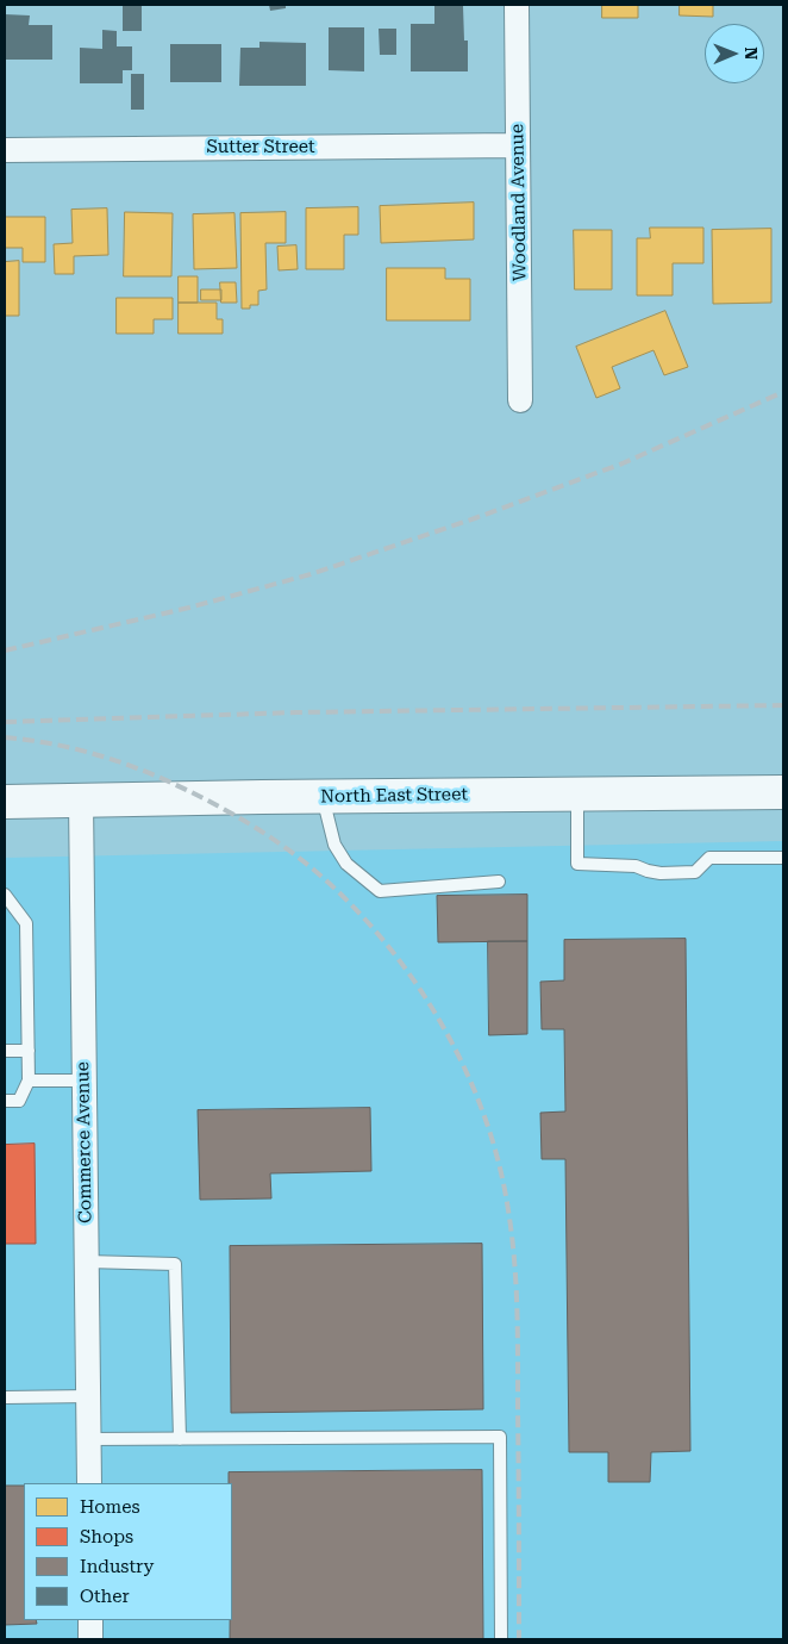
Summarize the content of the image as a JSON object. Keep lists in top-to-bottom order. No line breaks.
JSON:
{"streets":{"main road":["North East Street"],"street":["Sutter Street","Woodland Avenue","Commerce Avenue"]},"crossings":[["Sutter Street","Woodland Avenue"],["North East Street","Commerce Avenue"]],"legend":["Homes","Shops","Industry","Other"],"north":"right"}
